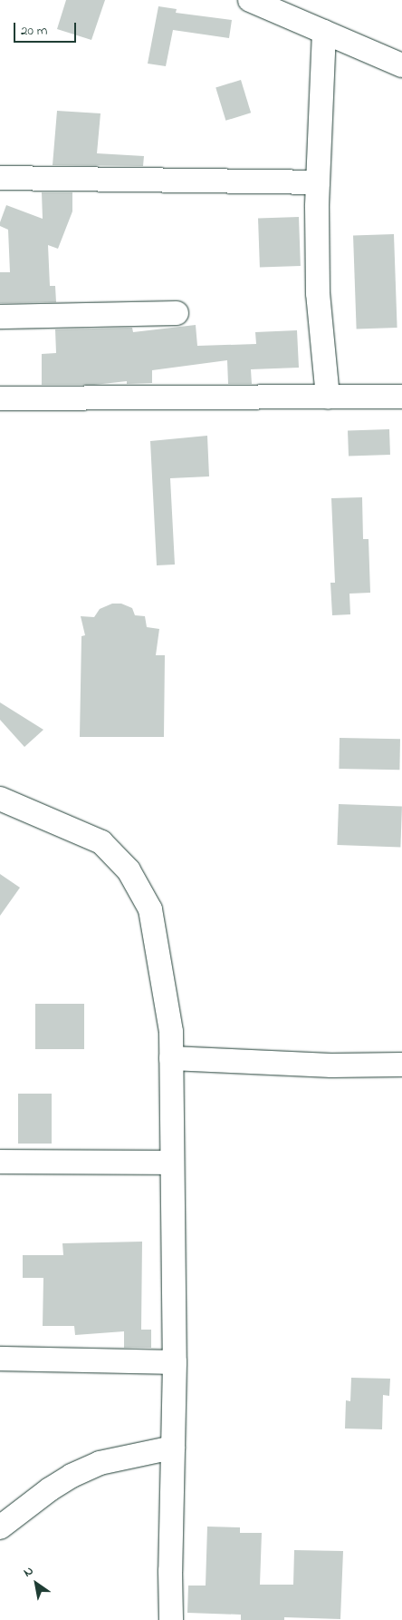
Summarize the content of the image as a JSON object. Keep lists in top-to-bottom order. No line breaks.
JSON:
{"scale_bar":"20 m","north":"top left"}
